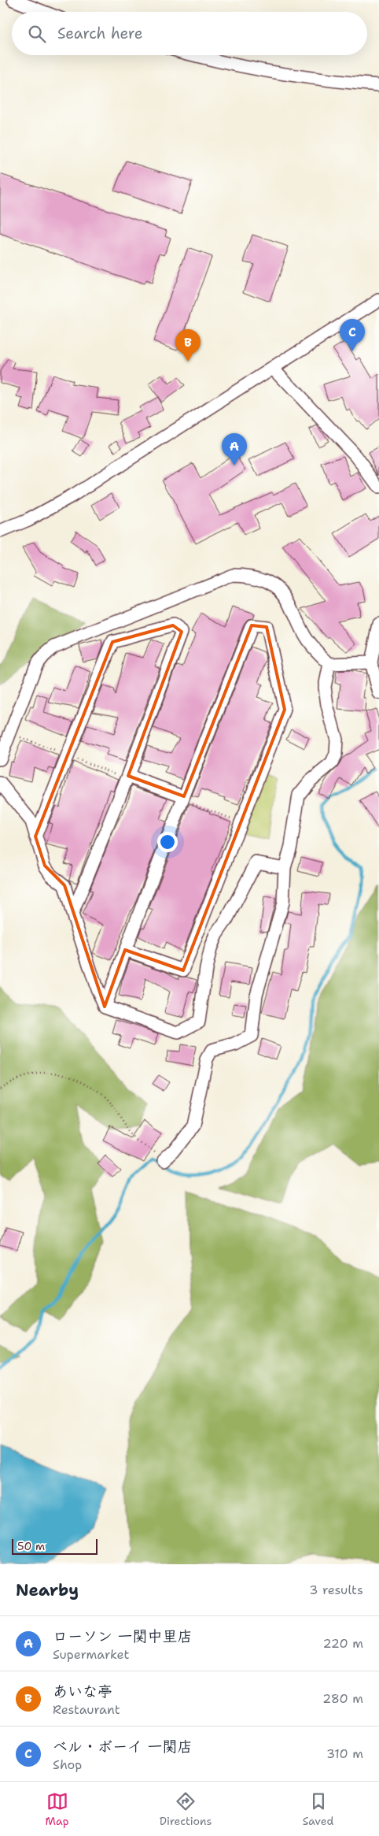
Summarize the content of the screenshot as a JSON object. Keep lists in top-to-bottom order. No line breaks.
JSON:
{"scale_bar":"50 m","page":{"search":"Search here","pins":["C","B","A"],"scale":"50 m","heading":["Nearby","3 results"],"list":[{"mark":"A","name":"ローソン 一関中里店","note":"Supermarket","value":"220 m"},{"mark":"B","name":"あいな亭","note":"Restaurant","value":"280 m"},{"mark":"C","name":"ベル・ボーイ 一関店","note":"Shop","value":"310 m"}],"nav":["Map","Directions","Saved"]}}
